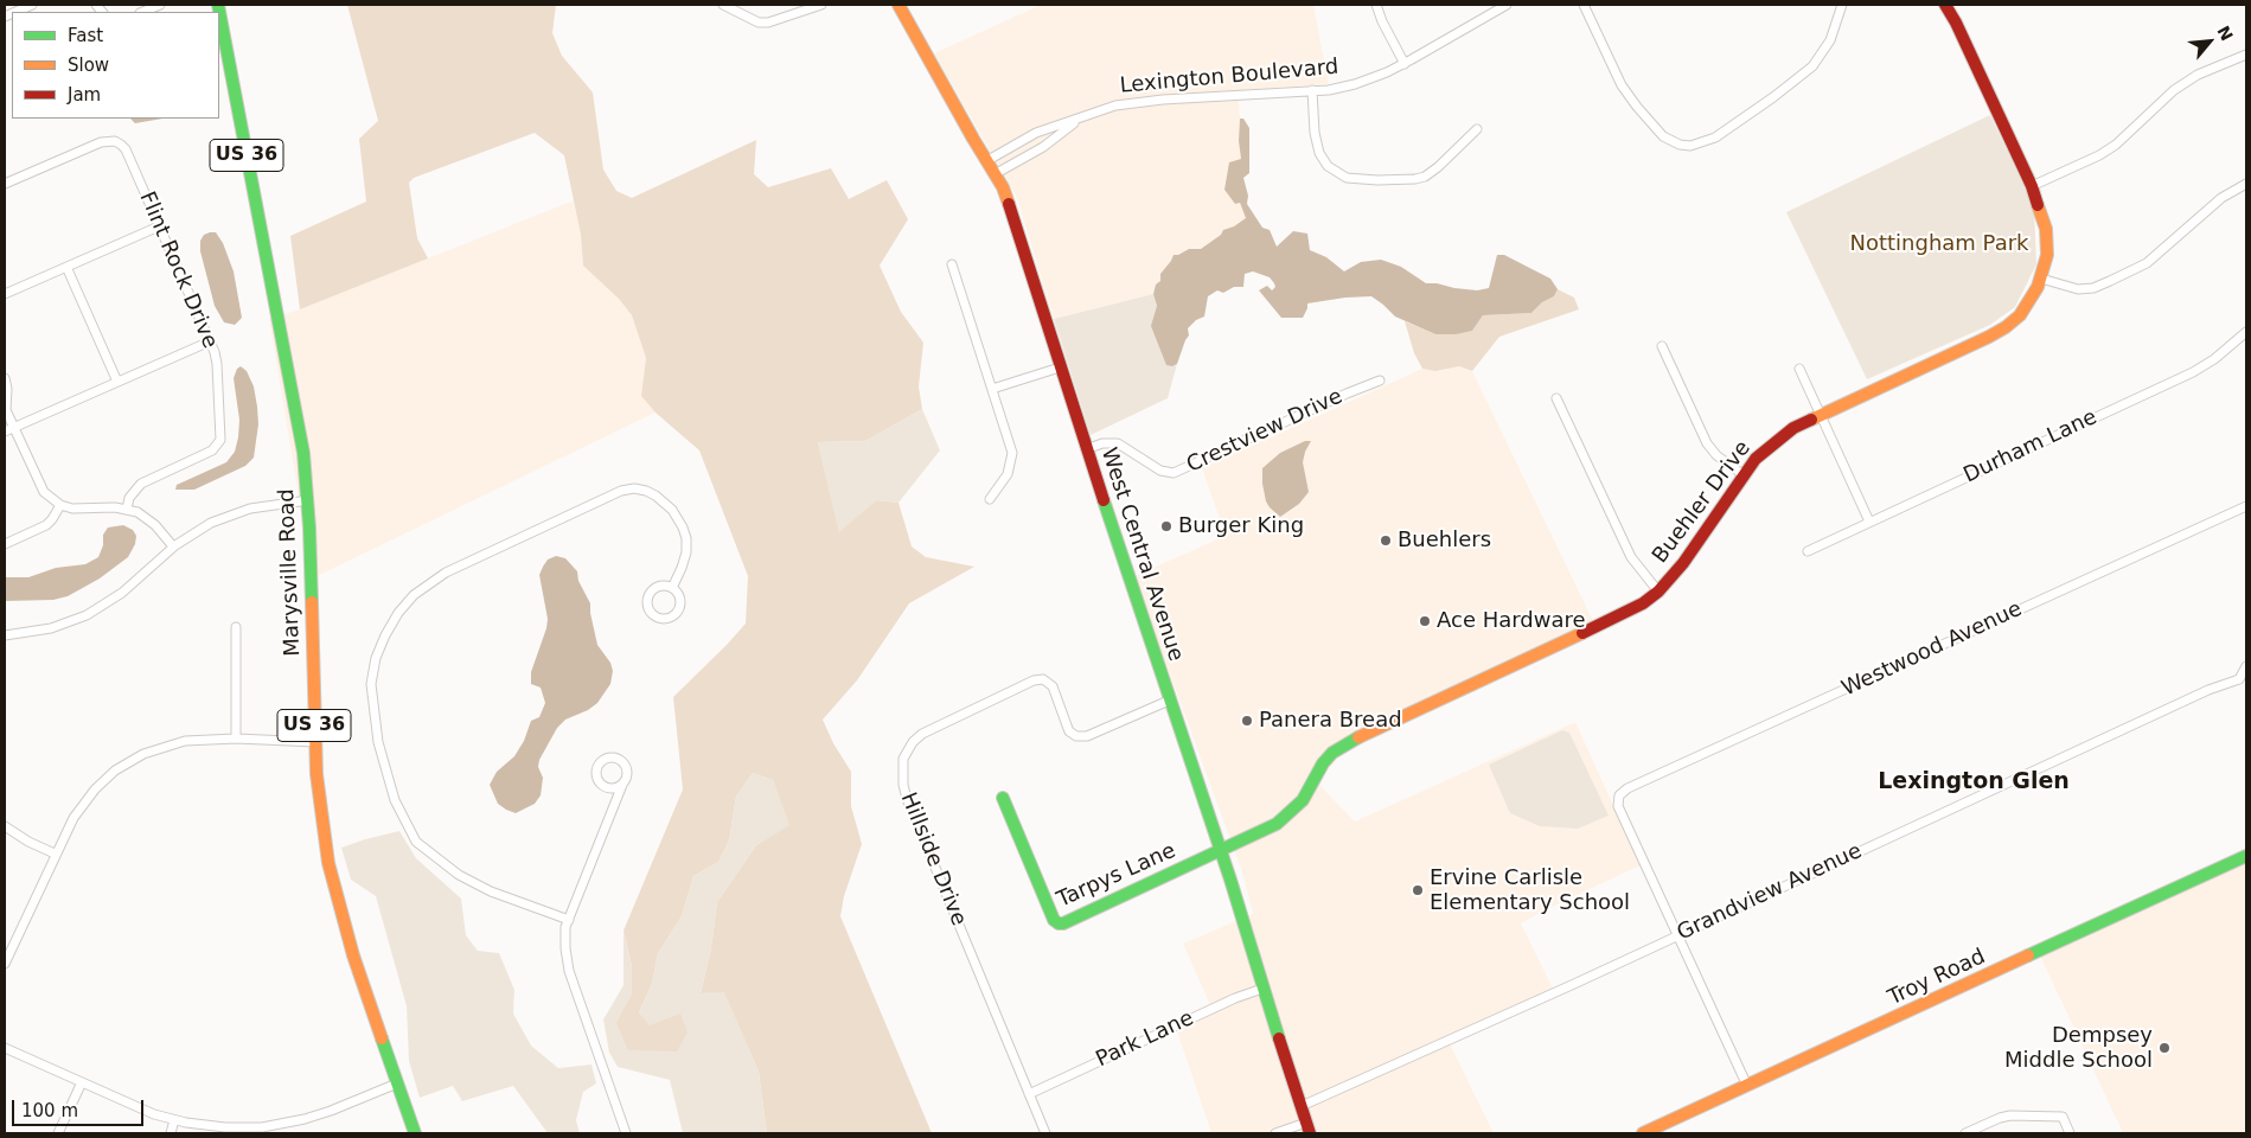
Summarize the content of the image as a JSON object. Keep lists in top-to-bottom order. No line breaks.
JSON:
{"streets":{"main road":["US 36","Buehler Drive","West Central Avenue","Marysville Road","Tarpys Lane","Troy Road"],"street":["Lexington Boulevard","Flint Rock Drive","Crestview Drive","Durham Lane","Westwood Avenue","Hillside Drive","Grandview Avenue","Park Lane"]},"crossings":[["Lexington Boulevard","West Central Avenue"],["Crestview Drive","West Central Avenue"],["Buehler Drive","West Central Avenue"],["Buehler Drive","Tarpys Lane"],["West Central Avenue","Hillside Drive"],["West Central Avenue","Tarpys Lane"],["West Central Avenue","Grandview Avenue"],["West Central Avenue","Park Lane"],["Westwood Avenue","Grandview Avenue"],["Hillside Drive","Park Lane"]],"districts":["Lexington Glen"],"parks":["Nottingham Park"],"places":["Burger King","Buehlers","Ace Hardware","Panera Bread","Ervine Carlisle Elementary School","Dempsey Middle School"],"legend":["Fast","Slow","Jam"],"scale_bar":"100 m","north":"top right"}
